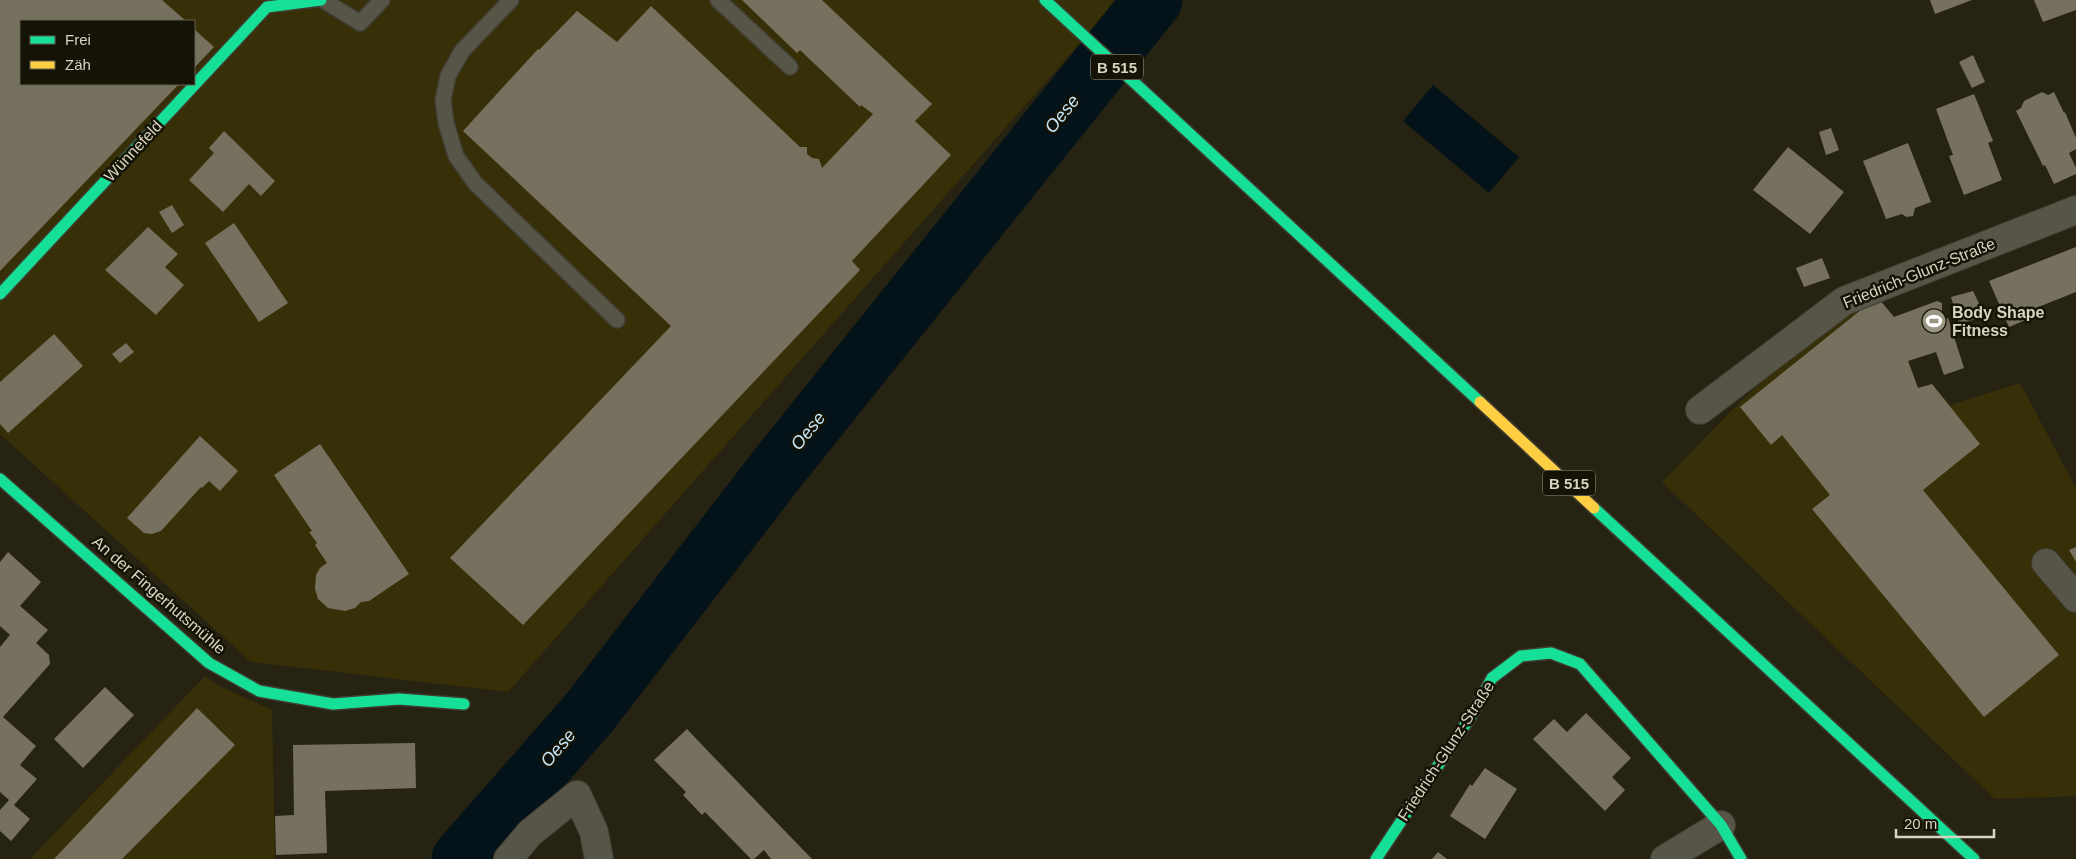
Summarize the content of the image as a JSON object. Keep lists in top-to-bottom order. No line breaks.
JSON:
{"streets":{"street":["B 515","Wünnefeld","Friedrich-Glunz-Straße","An der Fingerhutsmühle"]},"water":["Oese"],"places":{"sports":["Body Shape Fitness"]},"legend":["Frei","Zäh"],"scale_bar":"20 m"}
